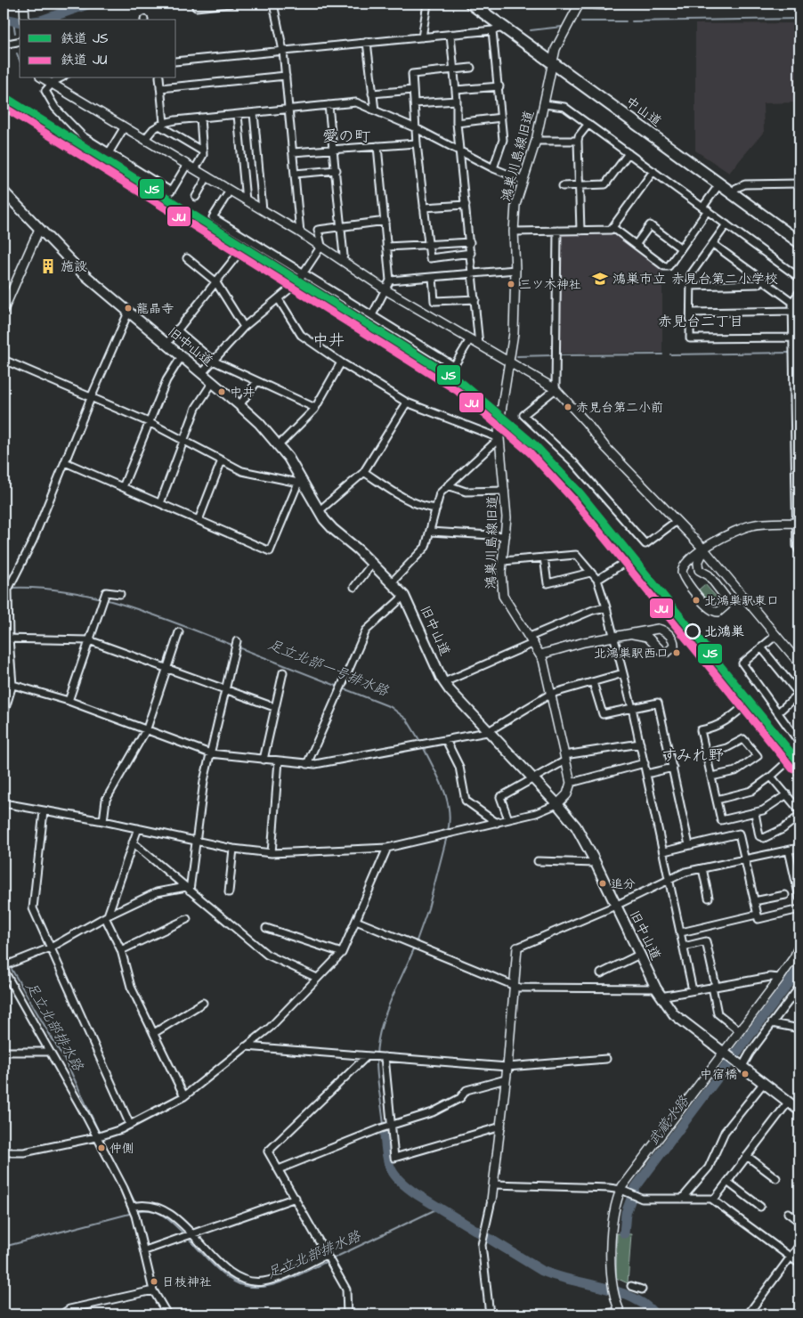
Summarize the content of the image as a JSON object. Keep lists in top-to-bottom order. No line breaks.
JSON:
{"streets":{"highway":["中山道"],"main road":["旧中山道"],"street":["鴻巣川島線旧道"]},"crossings":[["中山道","鴻巣川島線旧道"]],"districts":["愛の町","赤見台二丁目","中井","すみれ野"],"water":["足立北部一号排水路","足立北部排水路","武蔵水路"],"places":{"building":["施設"],"school or university":["鴻巣市立 赤見台第二小学校"],"other":["三ツ木神社","龍晶寺","中井","赤見台第二小前","北鴻巣駅東口","北鴻巣","北鴻巣駅西口","追分","中宿橋","仲側","日枝神社"]},"lines":["rail line JS","rail line JU"],"legend":["鉄道 JS","鉄道 JU"]}
